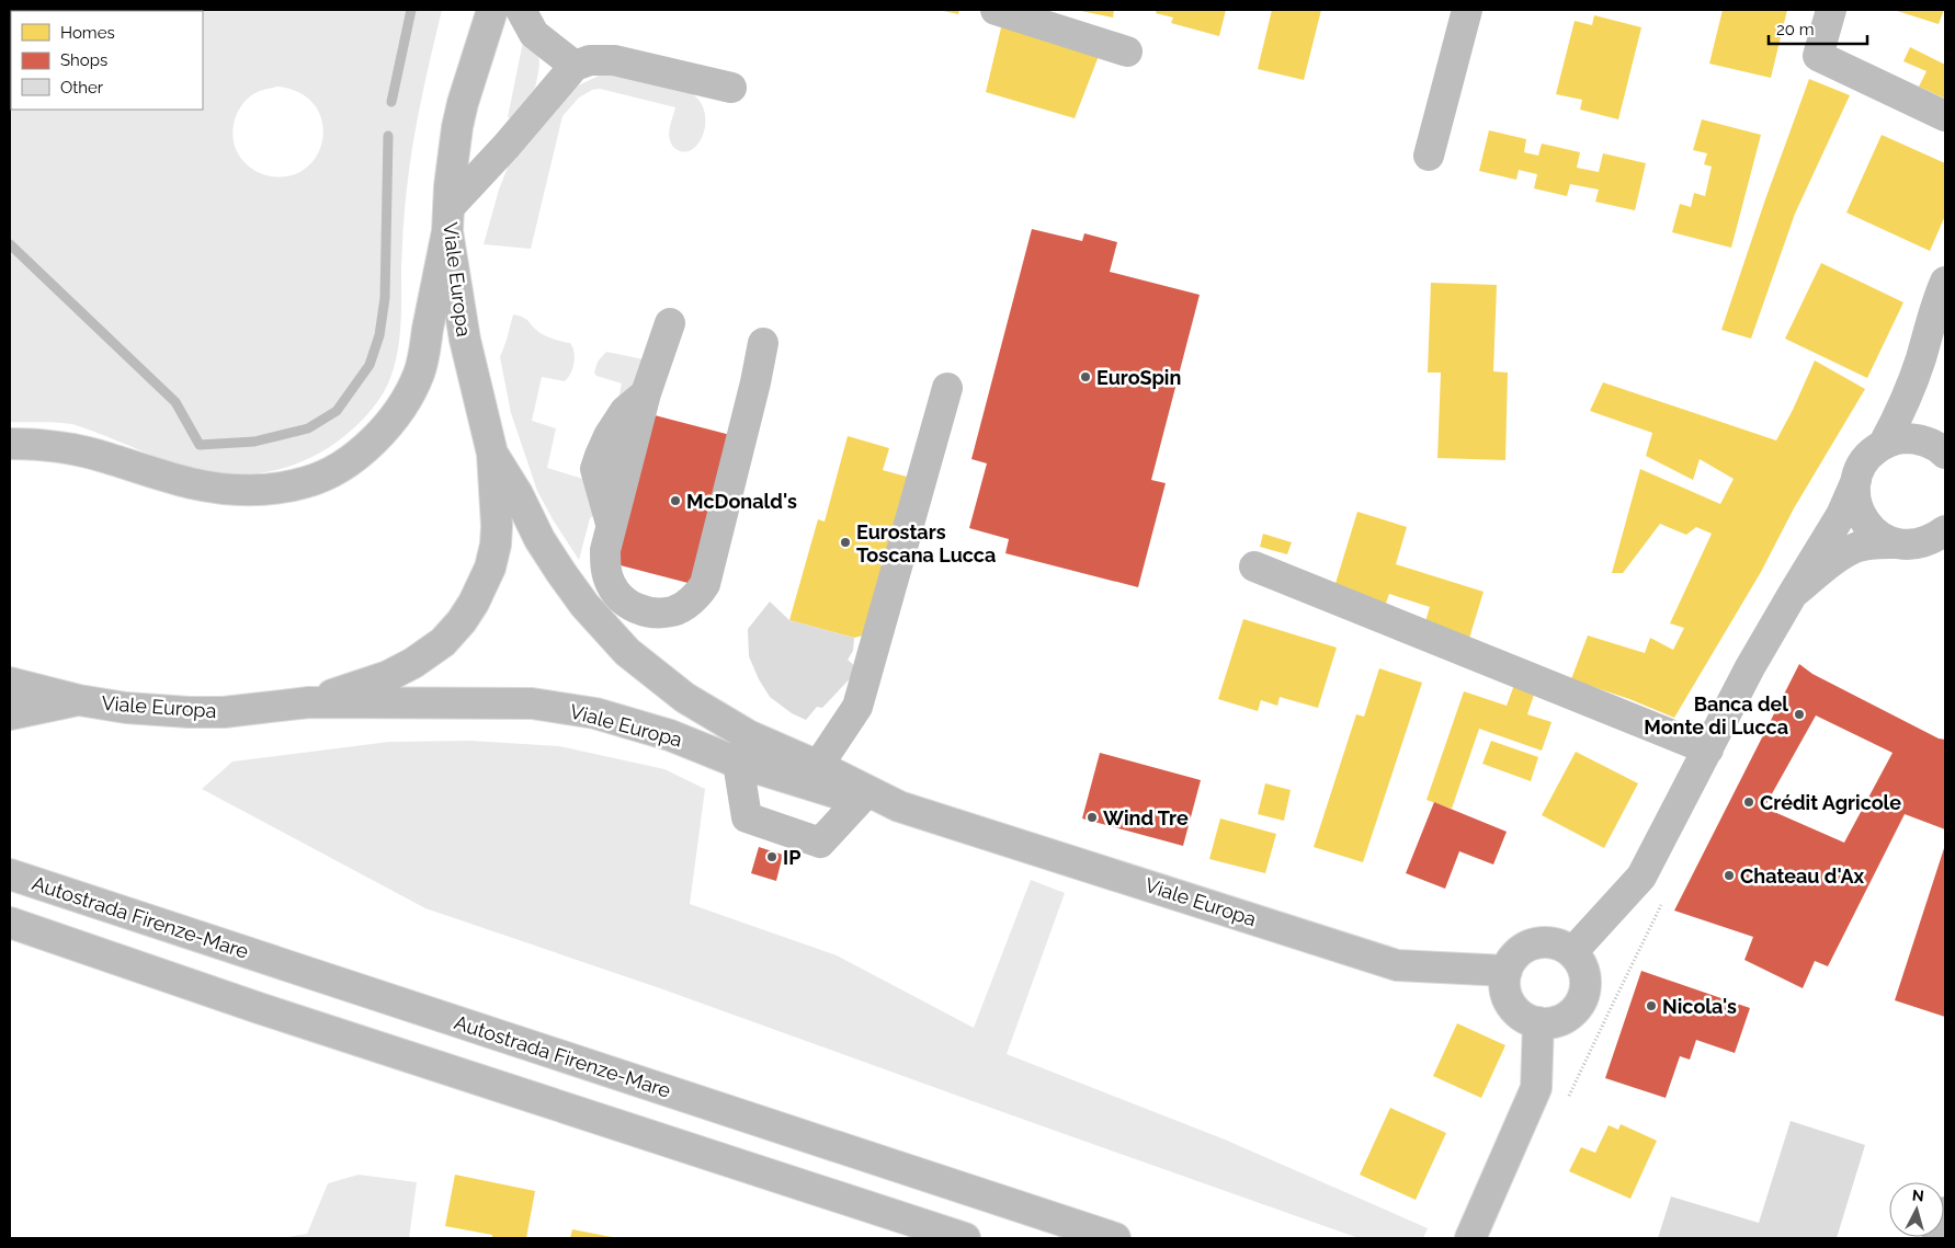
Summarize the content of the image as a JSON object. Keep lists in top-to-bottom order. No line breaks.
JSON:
{"streets":{"main road":["Viale Europa","Autostrada Firenze-Mare"]},"places":["EuroSpin","McDonald's","Eurostars Toscana Lucca","Banca del Monte di Lucca","Crédit Agricole","Wind Tre","IP","Chateau d'Ax","Nicola's"],"legend":["Homes","Shops","Other"],"scale_bar":"20 m","north":"top"}
